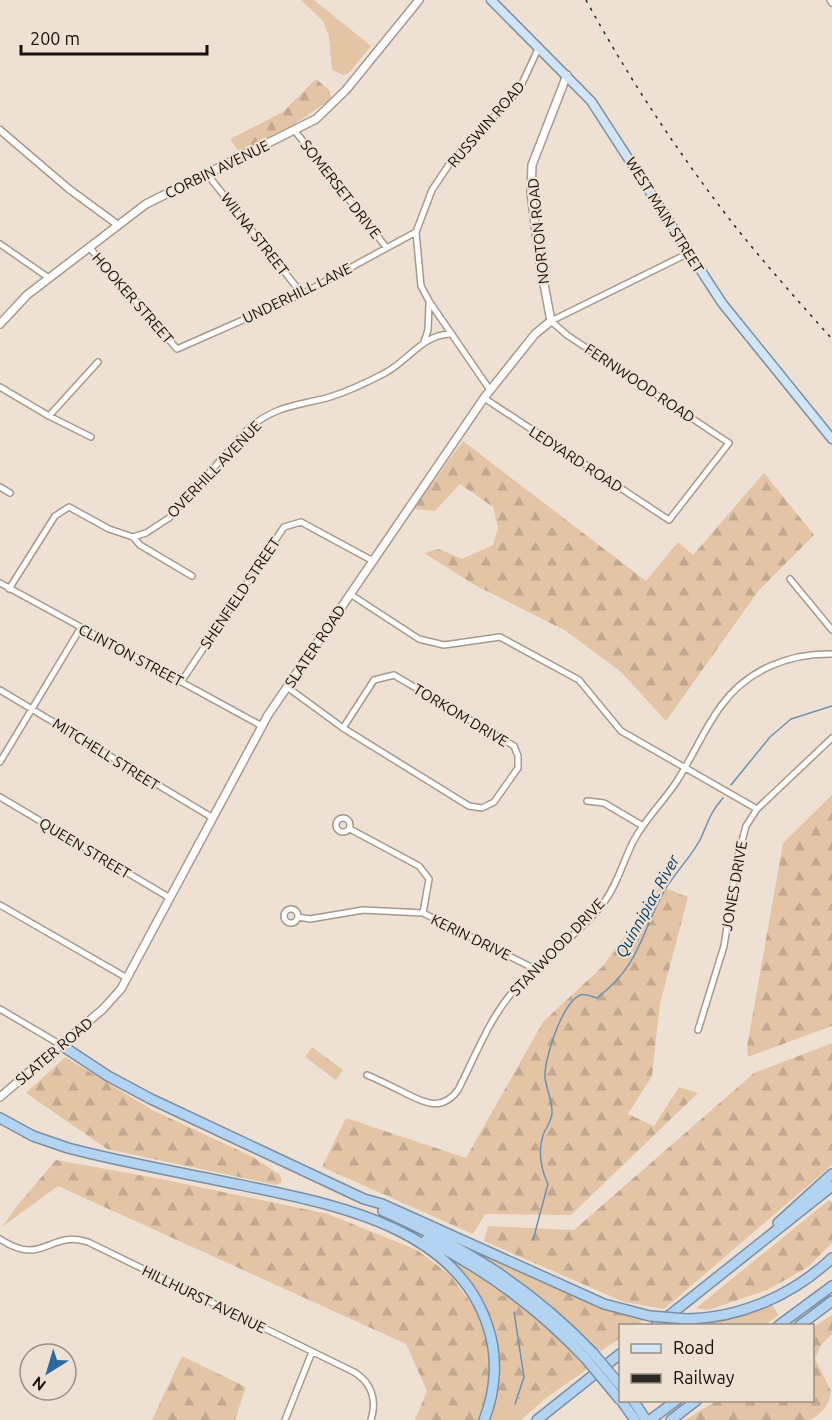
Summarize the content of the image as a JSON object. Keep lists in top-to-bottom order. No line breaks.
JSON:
{"streets":{"main road":["CORBIN AVENUE","WEST MAIN STREET","NORTON ROAD","SLATER ROAD"],"street":["RUSSWIN ROAD","SOMERSET DRIVE","WILNA STREET","UNDERHILL LANE","HOOKER STREET","FERNWOOD ROAD","LEDYARD ROAD","OVERHILL AVENUE","SHENFIELD STREET","CLINTON STREET","TORKOM DRIVE","MITCHELL STREET","QUEEN STREET","JONES DRIVE","KERIN DRIVE","STANWOOD DRIVE","HILLHURST AVENUE"]},"crossings":[["RUSSWIN ROAD","WEST MAIN STREET"],["RUSSWIN ROAD","UNDERHILL LANE"],["RUSSWIN ROAD","OVERHILL AVENUE"],["RUSSWIN ROAD","SLATER ROAD"],["CORBIN AVENUE","SOMERSET DRIVE"],["CORBIN AVENUE","WILNA STREET"],["CORBIN AVENUE","HOOKER STREET"],["SOMERSET DRIVE","UNDERHILL LANE"],["WEST MAIN STREET","NORTON ROAD"],["WEST MAIN STREET","SLATER ROAD"],["NORTON ROAD","FERNWOOD ROAD"],["NORTON ROAD","SLATER ROAD"],["WILNA STREET","UNDERHILL LANE"],["UNDERHILL LANE","HOOKER STREET"],["FERNWOOD ROAD","LEDYARD ROAD"],["FERNWOOD ROAD","SLATER ROAD"],["LEDYARD ROAD","SLATER ROAD"],["SHENFIELD STREET","SLATER ROAD"],["SHENFIELD STREET","CLINTON STREET"],["SLATER ROAD","CLINTON STREET"],["SLATER ROAD","TORKOM DRIVE"],["SLATER ROAD","MITCHELL STREET"],["SLATER ROAD","QUEEN STREET"],["KERIN DRIVE","STANWOOD DRIVE"]],"water":["Quinnipiac River"],"legend":["Road","Railway"],"scale_bar":"200 m","north":"bottom left"}
